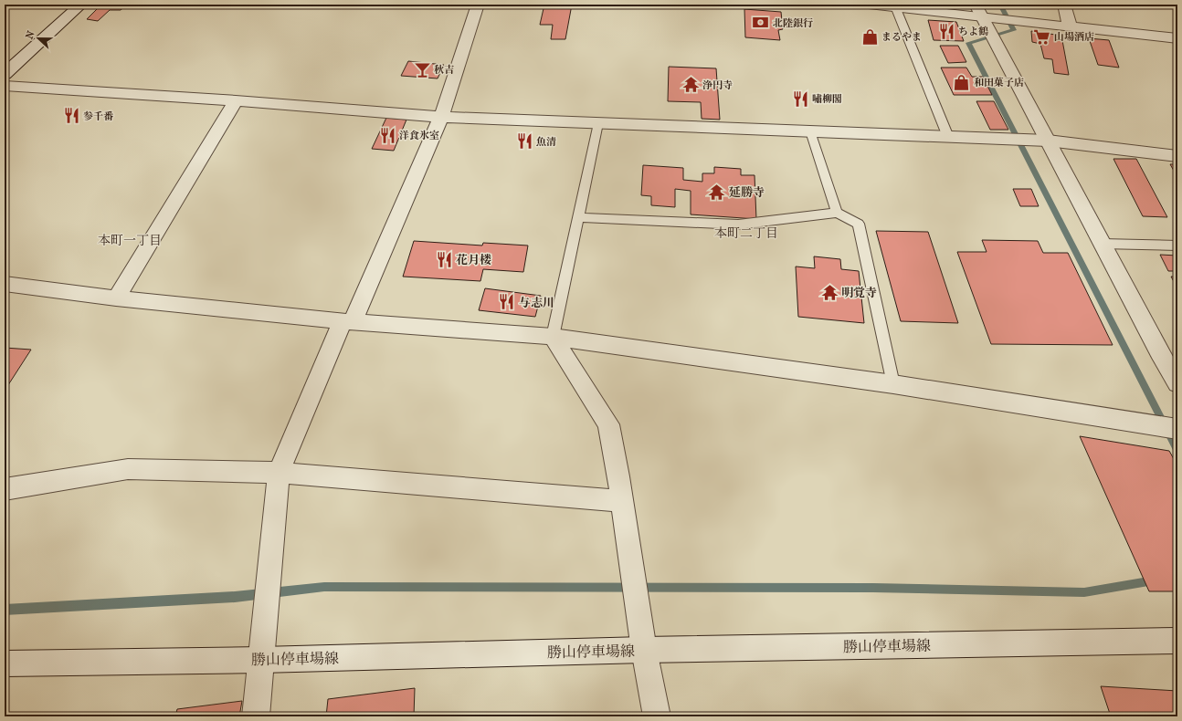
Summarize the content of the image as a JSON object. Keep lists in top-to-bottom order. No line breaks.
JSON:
{"streets":{"street":["勝山停車場線"]},"districts":["本町二丁目","本町一丁目"],"places":{"bank":["北陸銀行"],"restaurant":["ちよ鶴","嘯柳閣","参千番","洋食氷室","魚清","花月楼","与志川"],"shop":["まるやま","和田菓子店"],"supermarket":["山場酒店"],"bar":["秋吉"],"temple":["浄円寺","延勝寺","明覚寺"]},"north":"left"}
